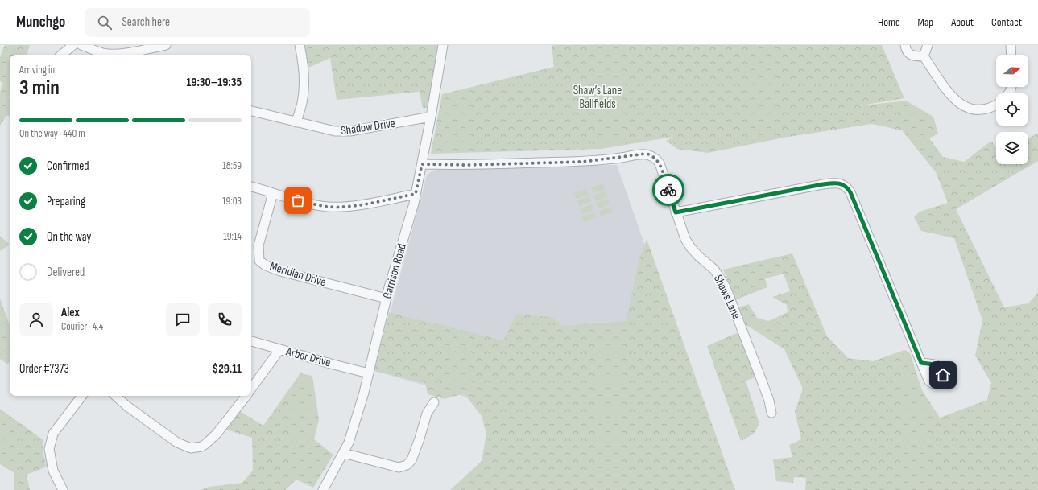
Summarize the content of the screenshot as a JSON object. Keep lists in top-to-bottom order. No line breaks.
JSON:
{"streets":{"street":["Shadow Drive","Garrison Road","Meridian Drive","Shaws Lane","Arbor Drive"]},"crossings":[["Shadow Drive","Garrison Road"],["Garrison Road","Meridian Drive"],["Garrison Road","Shaws Lane"],["Garrison Road","Arbor Drive"]],"parks":["Shaw’s Lane Ballfields"],"north":"right","page":{"header":"Munchgo","search":"Search here","nav":["Home","Map","About","Contact"],"heading":["3 min","Arriving in","19:30–19:35"],"panel":["Alex","Courier · 4.4","Order #7373","$29.11"],"bar":"On the way · 440 m","list":[["Confirmed","18:59"],["Preparing","19:03"],["On the way","19:14"],"Delivered"]}}
